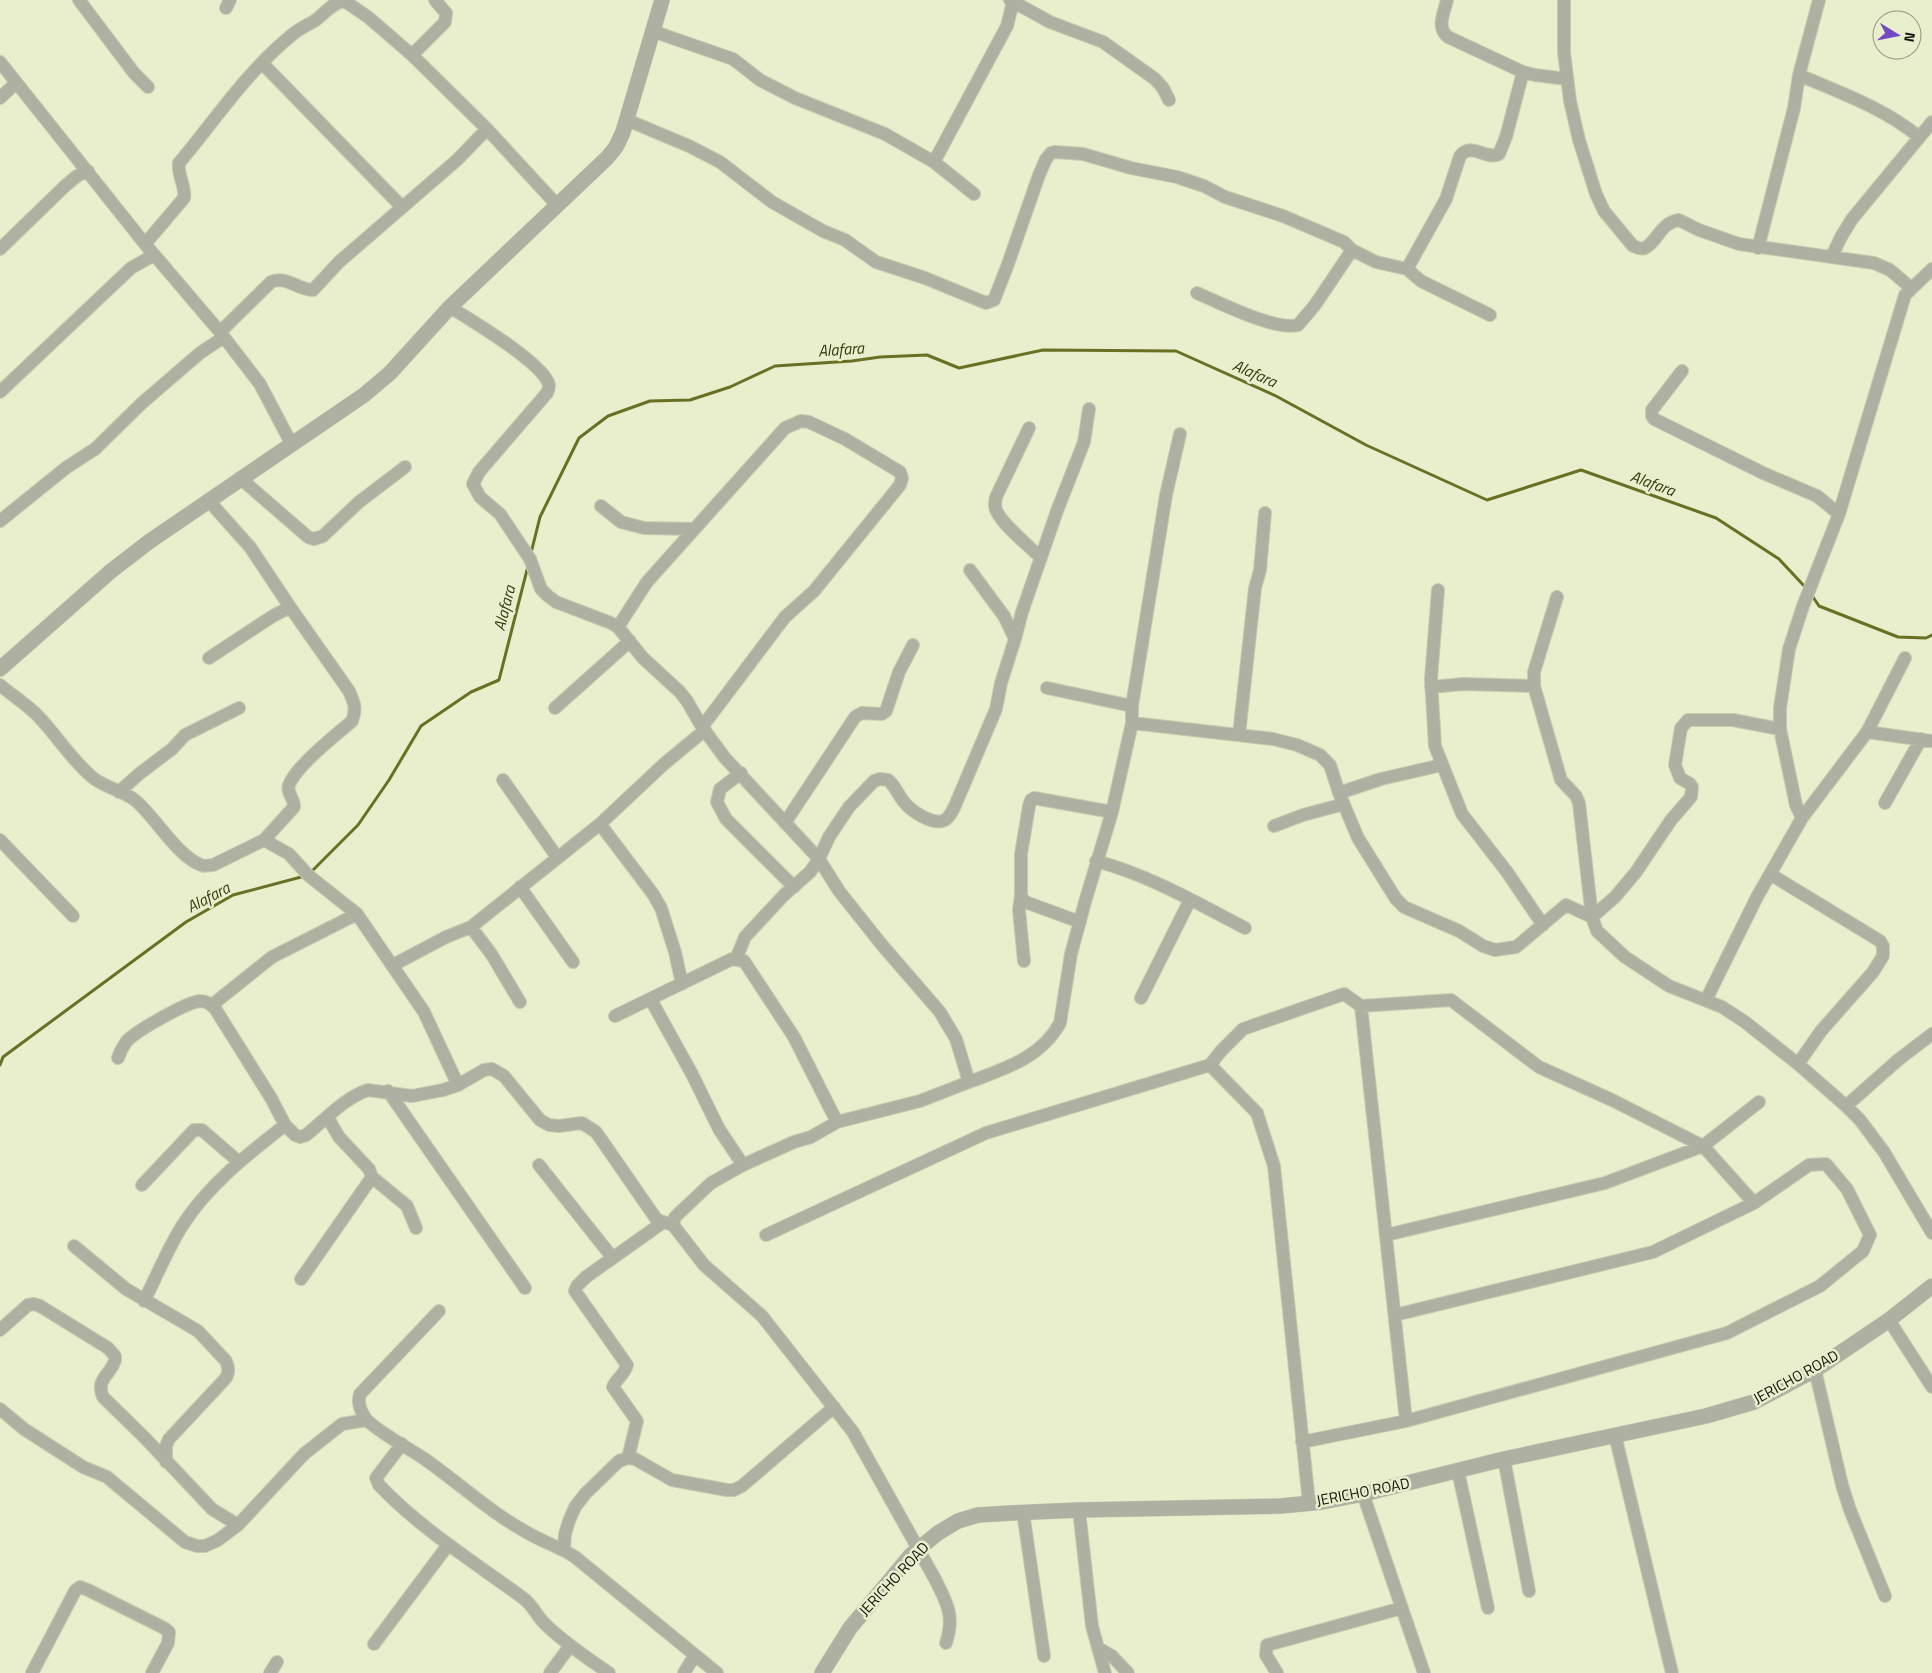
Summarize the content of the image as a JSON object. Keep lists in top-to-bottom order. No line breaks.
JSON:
{"streets":{"street":["JERICHO ROAD"]},"water":["Alafara"],"north":"right"}
